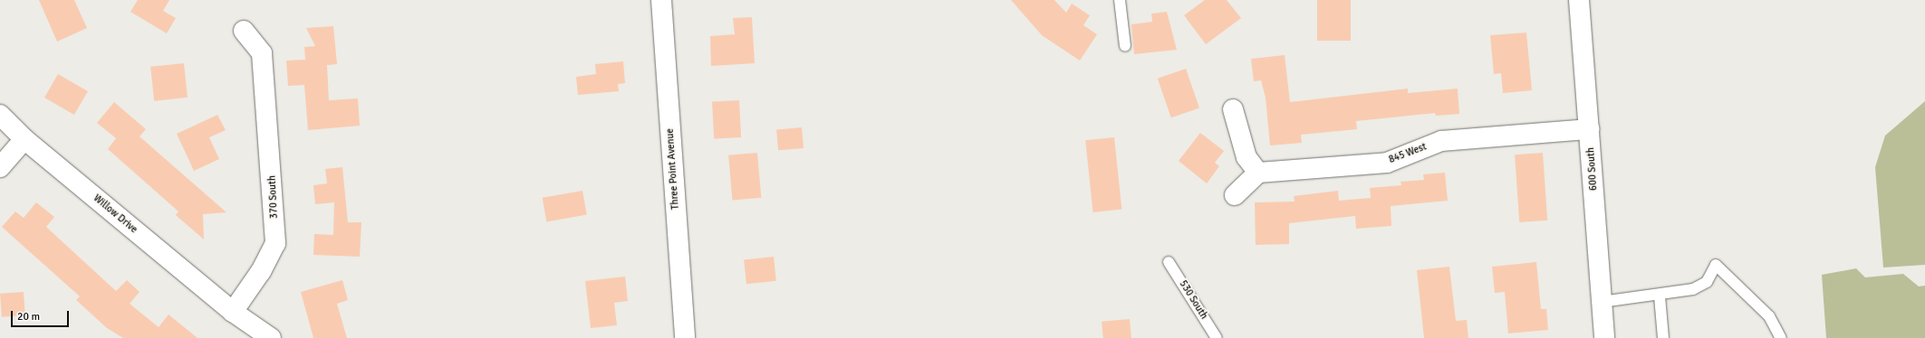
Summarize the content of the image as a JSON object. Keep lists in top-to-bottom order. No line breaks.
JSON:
{"streets":{"street":["845 West","Three Point Avenue","600 South","370 South","Willow Drive"],"lane":["530 South"]},"crossings":[["845 West","600 South"],["370 South","Willow Drive"]],"scale_bar":"20 m"}
